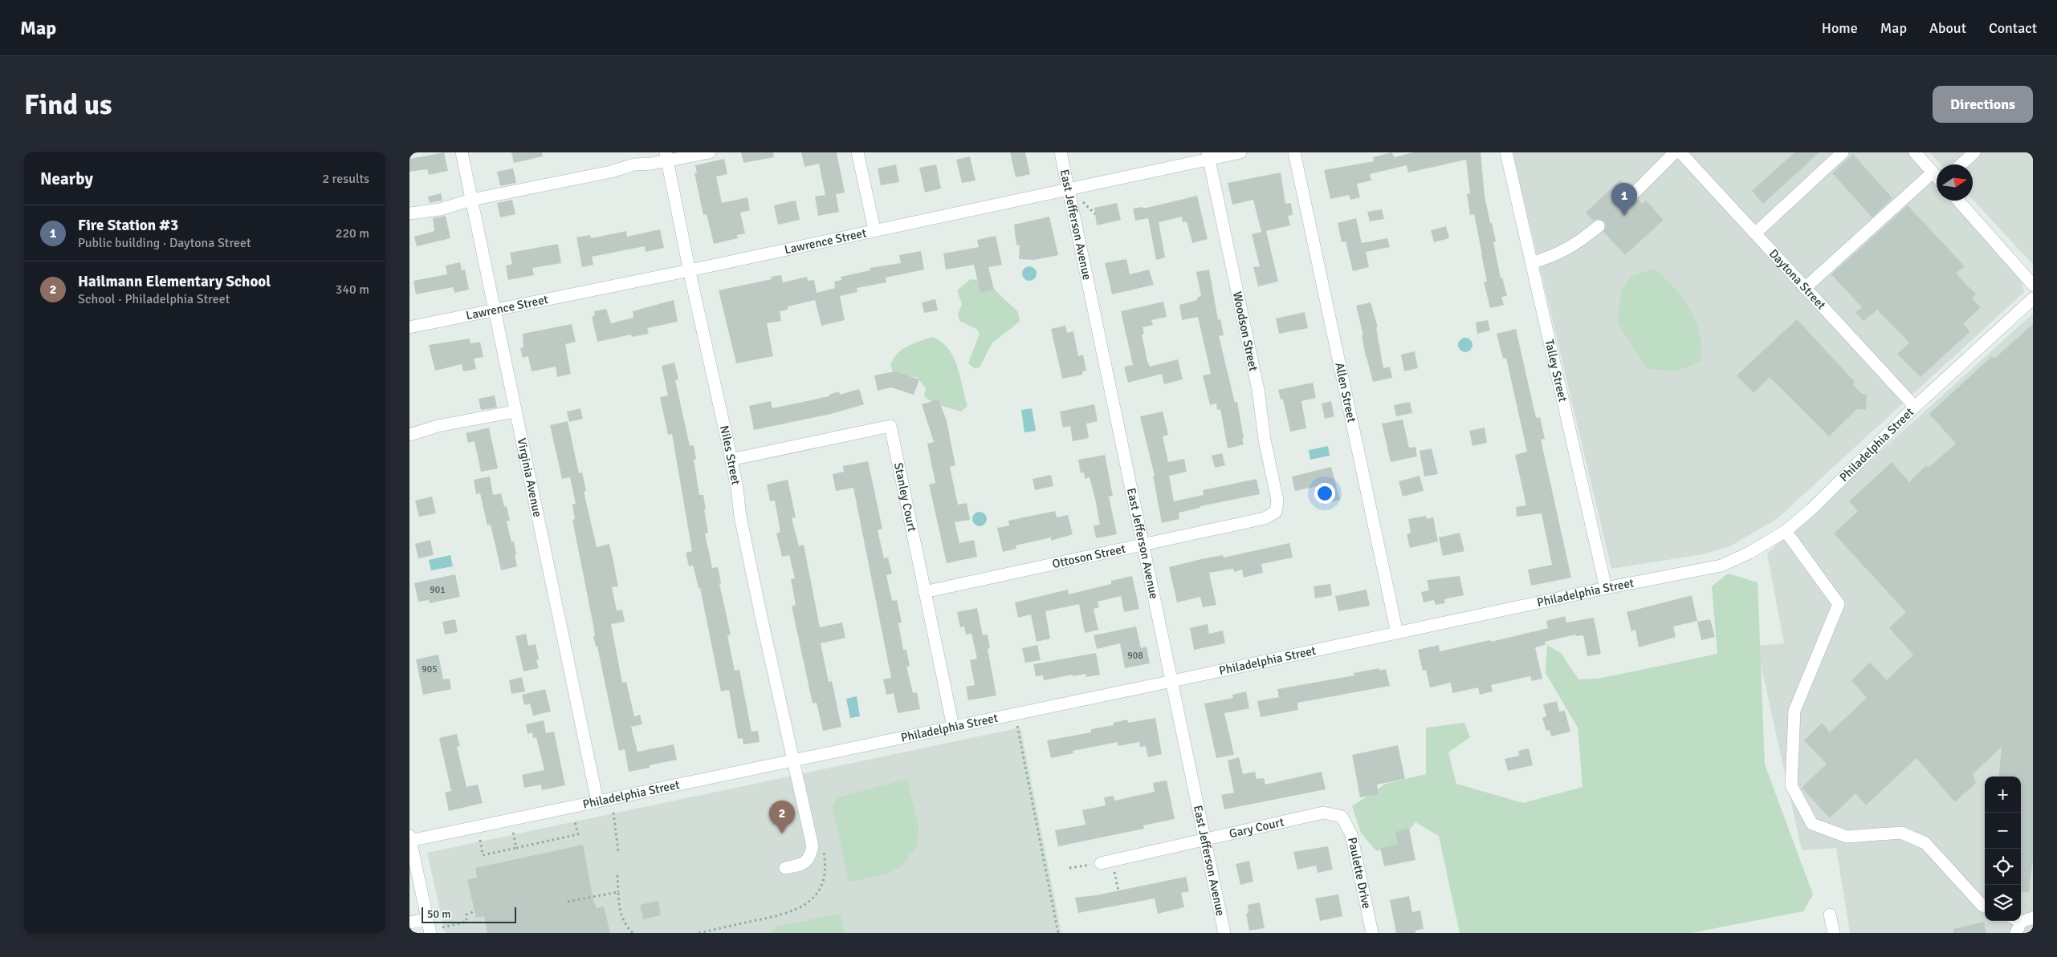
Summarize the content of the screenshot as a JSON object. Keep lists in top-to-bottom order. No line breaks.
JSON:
{"streets":{"street":["East Jefferson Avenue","Lawrence Street","Daytona Street","Woodson Street","Talley Street","Allen Street","Philadelphia Street","Niles Street","Virginia Avenue","Stanley Court","Ottoson Street","Gary Court","Paulette Drive"]},"crossings":[["East Jefferson Avenue","Lawrence Street"],["East Jefferson Avenue","Philadelphia Street"],["East Jefferson Avenue","Ottoson Street"],["East Jefferson Avenue","Gary Court"],["Lawrence Street","Woodson Street"],["Lawrence Street","Niles Street"],["Lawrence Street","Virginia Avenue"],["Daytona Street","Philadelphia Street"],["Woodson Street","Ottoson Street"],["Talley Street","Philadelphia Street"],["Allen Street","Philadelphia Street"],["Philadelphia Street","Niles Street"],["Philadelphia Street","Virginia Avenue"],["Philadelphia Street","Stanley Court"],["Niles Street","Stanley Court"],["Stanley Court","Ottoson Street"],["Gary Court","Paulette Drive"]],"house_numbers":["901","908","905"],"scale_bar":"50 m","north":"right","page":{"header":"Map","nav":["Home","Map","About","Contact"],"buttons":"Directions","title":"Find us","heading":["Nearby","2 results"],"pins":["1","2"],"list":[{"mark":"1","name":"Fire Station #3","note":"Public building · Daytona Street","value":"220 m"},{"mark":"2","name":"Hailmann Elementary School","note":"School · Philadelphia Street","value":"340 m"}],"map_buttons":["+","−"],"scale":"50 m"}}
